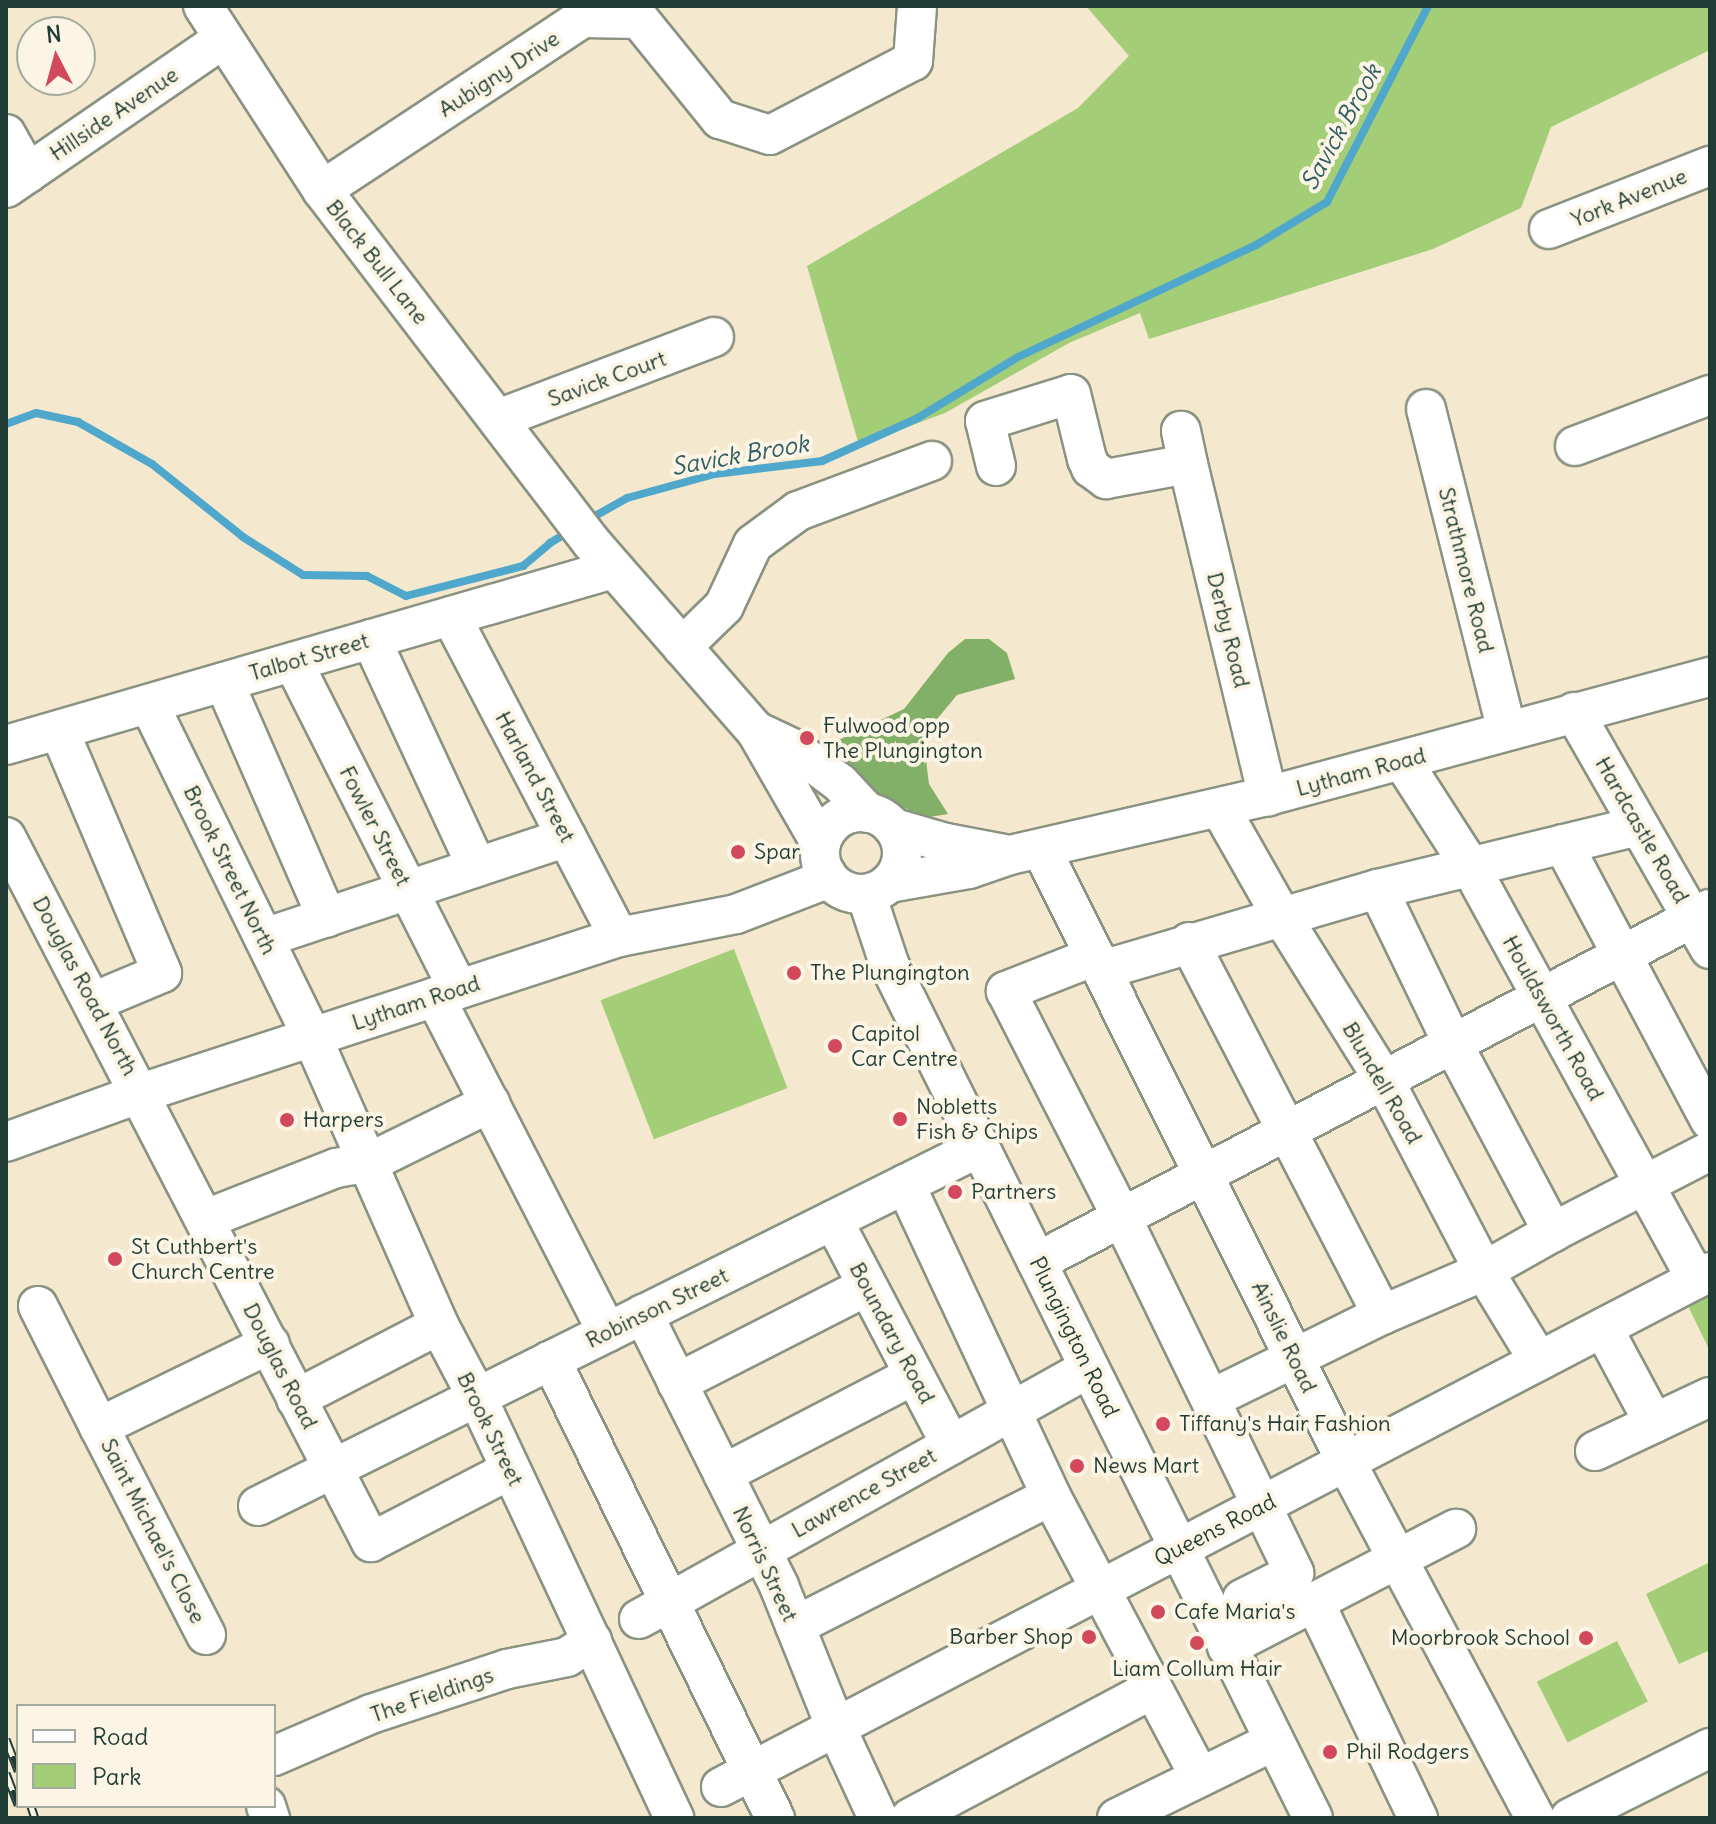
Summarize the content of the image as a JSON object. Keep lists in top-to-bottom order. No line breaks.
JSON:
{"streets":{"street":["Aubigny Drive","Hillside Avenue","York Avenue","Black Bull Lane","Savick Court","Strathmore Road","Derby Road","Talbot Street","Lytham Road","Harland Street","Fowler Street","Hardcastle Road","Brook Street North","Douglas Road North","Houldsworth Road","Blundell Road","Robinson Street","Boundary Road","Plungington Road","Ainslie Road","Douglas Road","Brook Street","Lawrence Street","Queens Road","Saint Michael's Close","Norris Street","The Fieldings"]},"crossings":[["Aubigny Drive","Black Bull Lane"],["Hillside Avenue","Black Bull Lane"],["Black Bull Lane","Savick Court"],["Black Bull Lane","Talbot Street"],["Strathmore Road","Lytham Road"],["Derby Road","Lytham Road"],["Talbot Street","Harland Street"],["Talbot Street","Fowler Street"],["Talbot Street","Brook Street North"],["Lytham Road","Harland Street"],["Lytham Road","Fowler Street"],["Lytham Road","Hardcastle Road"],["Lytham Road","Brook Street North"],["Lytham Road","Douglas Road North"],["Lytham Road","Houldsworth Road"],["Lytham Road","Blundell Road"],["Lytham Road","Plungington Road"],["Lytham Road","Ainslie Road"],["Lytham Road","Douglas Road"],["Lytham Road","Brook Street"],["Brook Street North","Brook Street"],["Douglas Road North","Douglas Road"],["Houldsworth Road","Queens Road"],["Blundell Road","Queens Road"],["Robinson Street","Boundary Road"],["Robinson Street","Plungington Road"],["Robinson Street","Douglas Road"],["Robinson Street","Brook Street"],["Robinson Street","Norris Street"],["Boundary Road","Lawrence Street"],["Plungington Road","Lawrence Street"],["Plungington Road","Queens Road"],["Ainslie Road","Queens Road"],["Douglas Road","Brook Street"],["Douglas Road","Saint Michael's Close"],["Brook Street","The Fieldings"],["Lawrence Street","Norris Street"],["Queens Road","Norris Street"]],"water":["Savick Brook"],"places":["Fulwood opp The Plungington","Spar","The Plungington","Capitol Car Centre","Nobletts Fish & Chips","Harpers","Partners","St Cuthbert's Church Centre","Tiffany's Hair Fashion","News Mart","Cafe Maria's","Barber Shop","Moorbrook School","Liam Collum Hair","Phil Rodgers"],"legend":["Road","Park"],"north":"top"}
